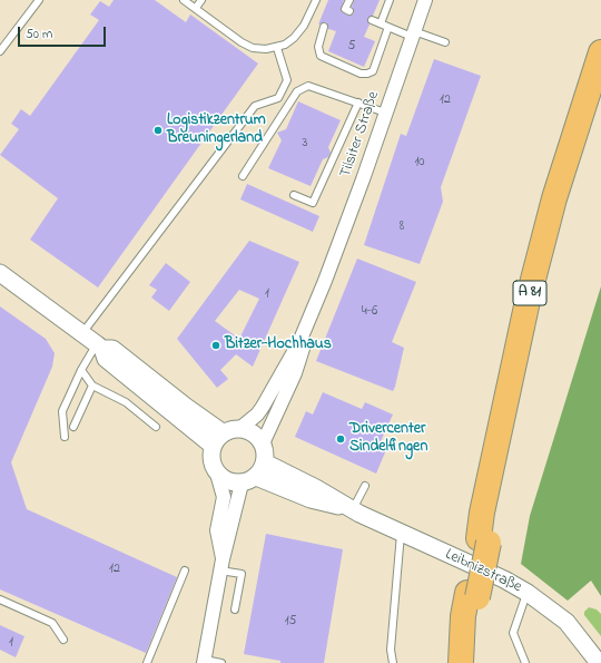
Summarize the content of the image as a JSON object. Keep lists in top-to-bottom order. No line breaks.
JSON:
{"streets":{"highway":["A 81"],"street":["Tilsiter Straße","Leibnizstraße"]},"crossings":[["Tilsiter Straße","Leibnizstraße"]],"places":["Logistikzentrum Breuningerland","Bitzer-Hochhaus","Drivercenter Sindelfingen"],"house_numbers":["5","12","3","10","8","1","4-6","12","15","1"],"scale_bar":"50 m"}
